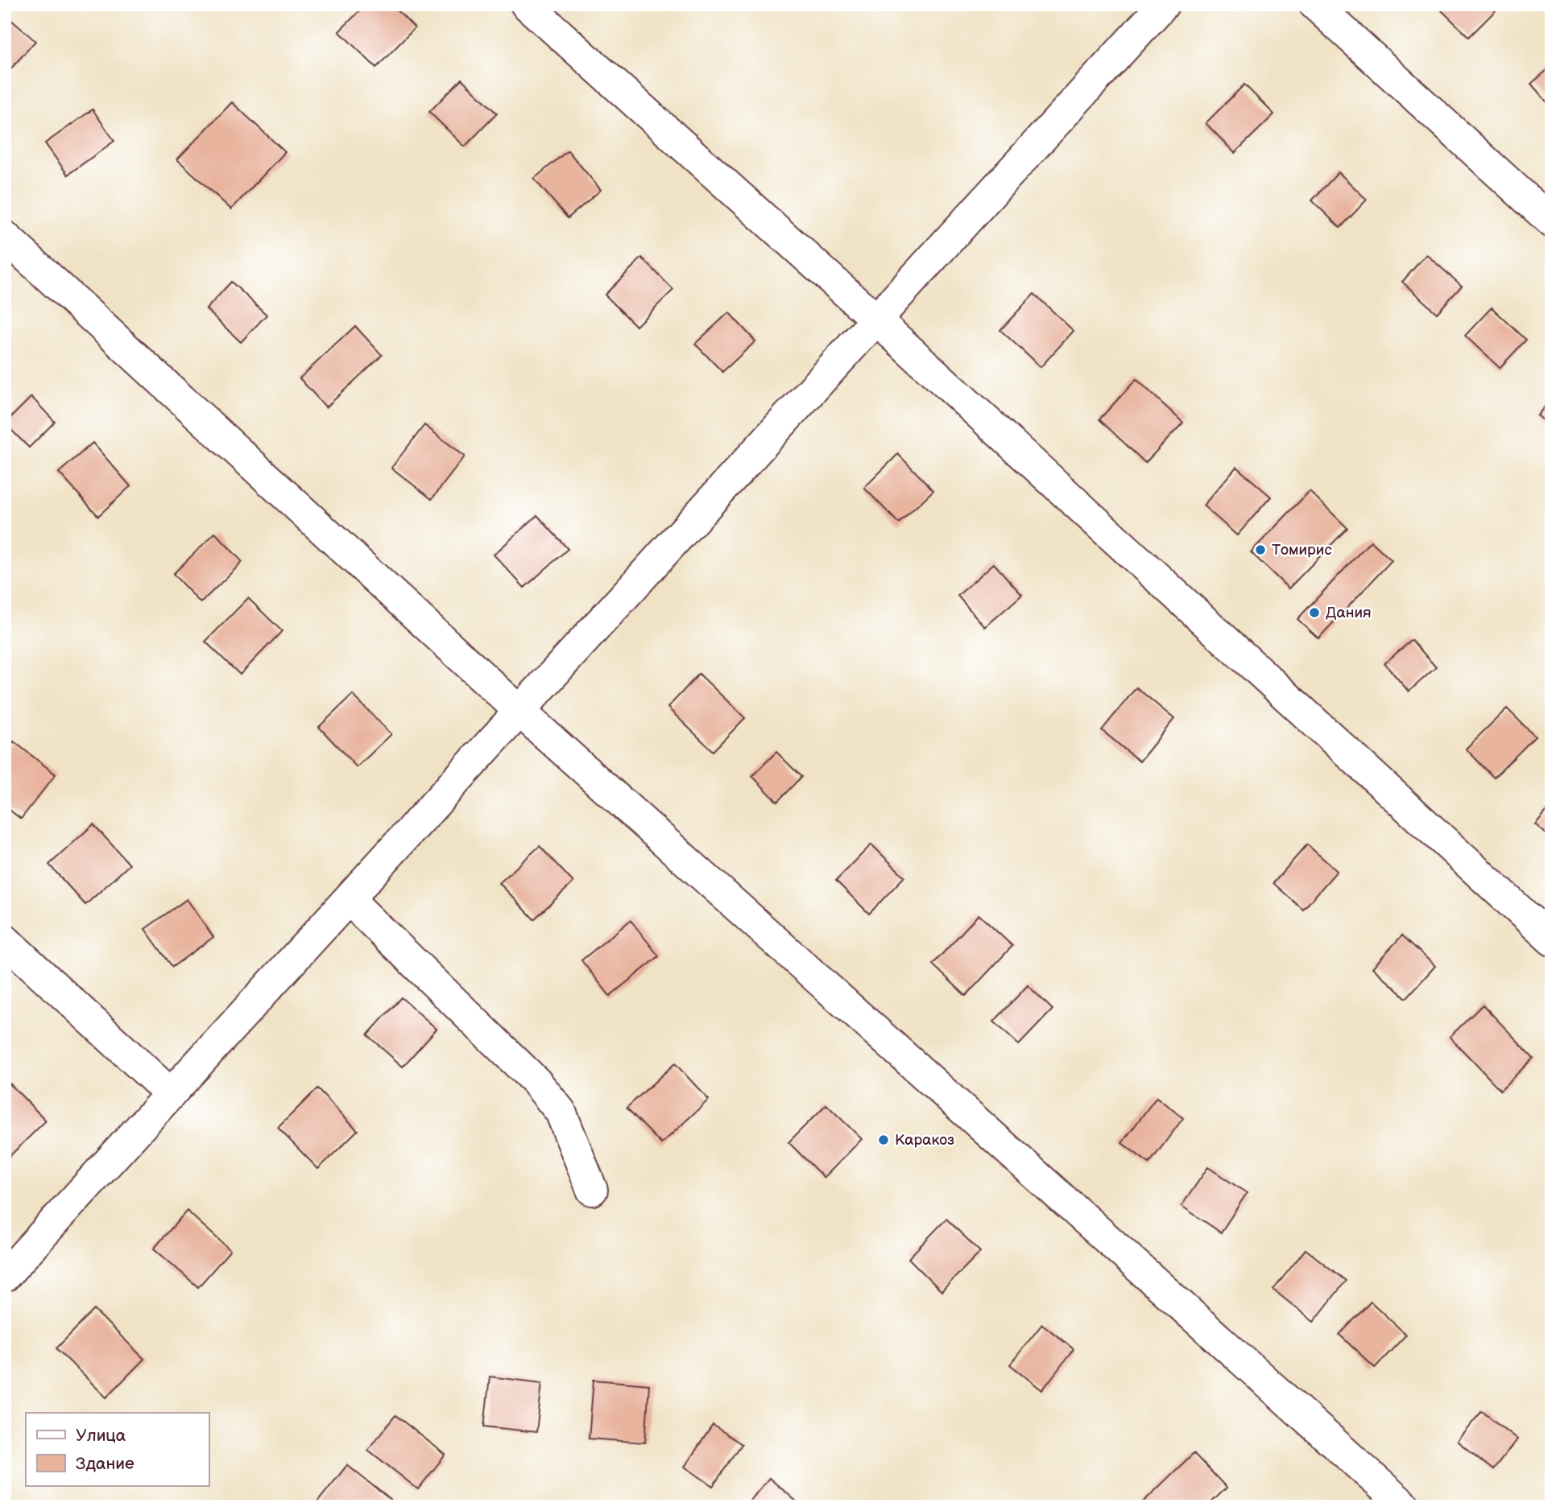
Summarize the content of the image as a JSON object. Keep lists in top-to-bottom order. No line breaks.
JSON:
{"places":["Томирис","Дания","Каракоз"],"legend":["Улица","Здание"]}
